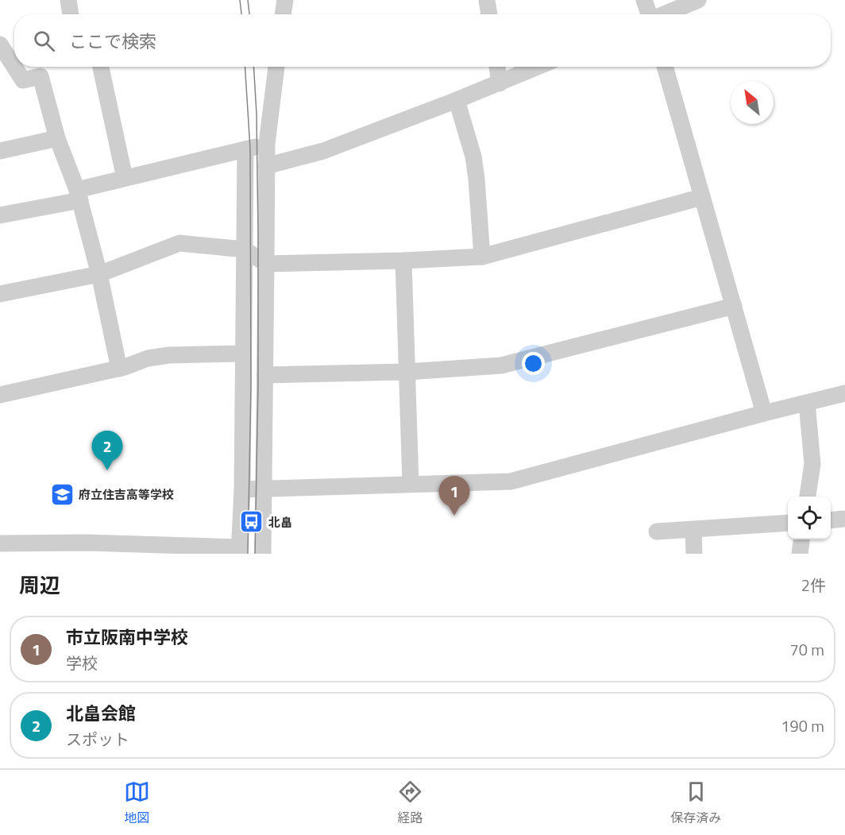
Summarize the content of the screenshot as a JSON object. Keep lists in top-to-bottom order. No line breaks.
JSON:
{"places":{"school or university":["府立住吉高等学校"],"bus stop":["北畠"]},"north":"top left","page":{"search":"ここで検索","pins":["2","1"],"heading":["周辺","2件"],"list":[{"mark":"1","name":"市立阪南中学校","note":"学校","value":"70 m"},{"mark":"2","name":"北畠会館","note":"スポット","value":"190 m"}],"nav":["地図","経路","保存済み"]}}
